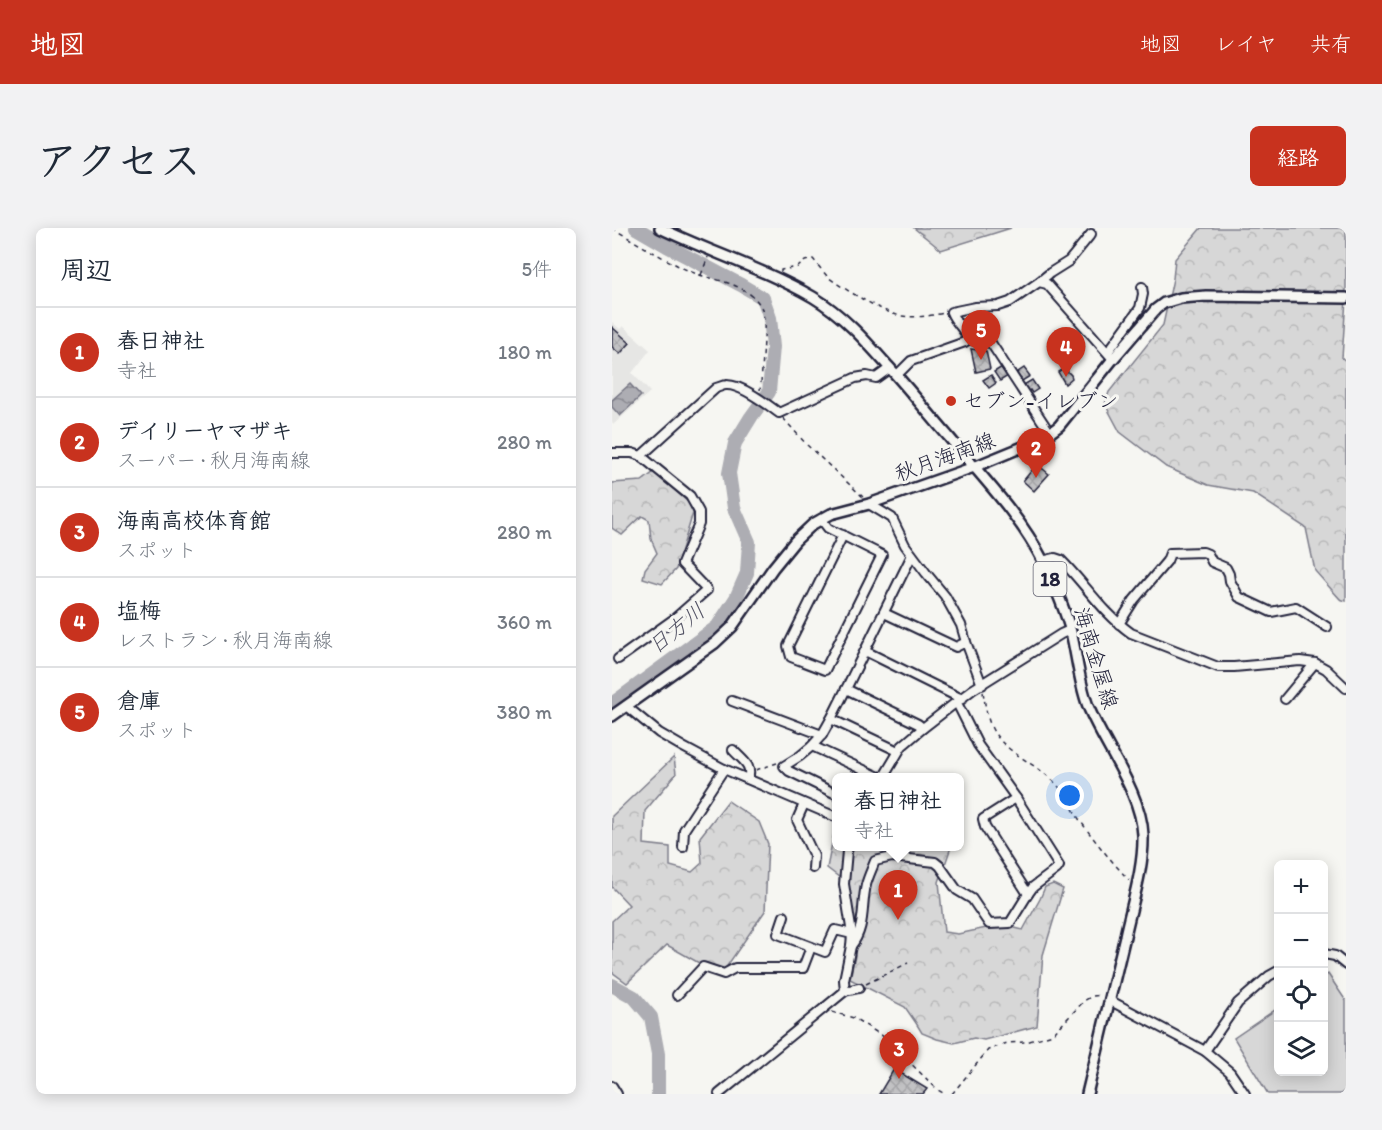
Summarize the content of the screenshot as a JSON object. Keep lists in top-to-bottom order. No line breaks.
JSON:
{"streets":{"main road":["秋月海南線","18","海南金屋線"]},"crossings":[["秋月海南線","海南金屋線"]],"water":["日方川"],"places":["セブン-イレブン"],"page":{"header":"地図","nav":["地図","レイヤ","共有"],"title":"アクセス","buttons":"経路","heading":["周辺","5件"],"list":[{"mark":"1","name":"春日神社","note":"寺社","value":"180 m"},{"mark":"2","name":"デイリーヤマザキ","note":"スーパー · 秋月海南線","value":"280 m"},{"mark":"3","name":"海南高校体育館","note":"スポット","value":"280 m"},{"mark":"4","name":"塩梅","note":"レストラン · 秋月海南線","value":"360 m"},{"mark":"5","name":"倉庫","note":"スポット","value":"380 m"}],"pins":["5","4","2","1","3"],"popup":["春日神社","寺社"],"map_buttons":["+","−"]}}
